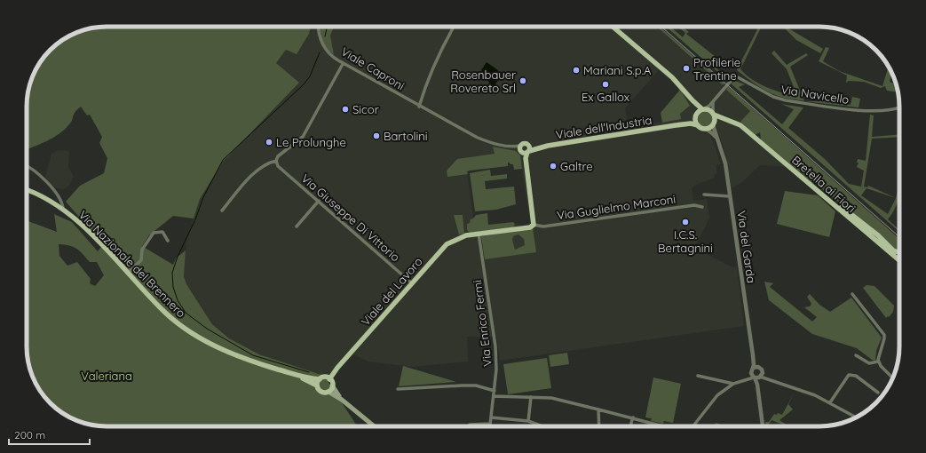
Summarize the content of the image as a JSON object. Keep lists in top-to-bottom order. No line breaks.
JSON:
{"streets":{"main road":["Viale dell'Industria","Bretella ai Fiori","Via del Garda","Via Nazionale del Brennero","Viale del Lavoro"],"street":["Viale Caproni","Via Navicello","Via Guglielmo Marconi","Via Giuseppe Di Vittorio","Via Enrico Fermi"]},"crossings":[["Viale Caproni","Viale dell'Industria"],["Via Navicello","Viale dell'Industria"],["Via Navicello","Bretella ai Fiori"],["Via Navicello","Via del Garda"],["Viale dell'Industria","Bretella ai Fiori"],["Viale dell'Industria","Via del Garda"],["Bretella ai Fiori","Via del Garda"],["Via Guglielmo Marconi","Viale del Lavoro"],["Via Giuseppe Di Vittorio","Viale del Lavoro"],["Via Nazionale del Brennero","Viale del Lavoro"],["Viale del Lavoro","Via Enrico Fermi"]],"parks":["Valeriana"],"places":["Profilerie Trentine","Mariani S.p.A","Rosenbauer Rovereto Srl","Ex Gallox","Sicor","Bartolini","Le Prolunghe","Galtre","I.C.S. Bertagnini"],"scale_bar":"200 m"}
